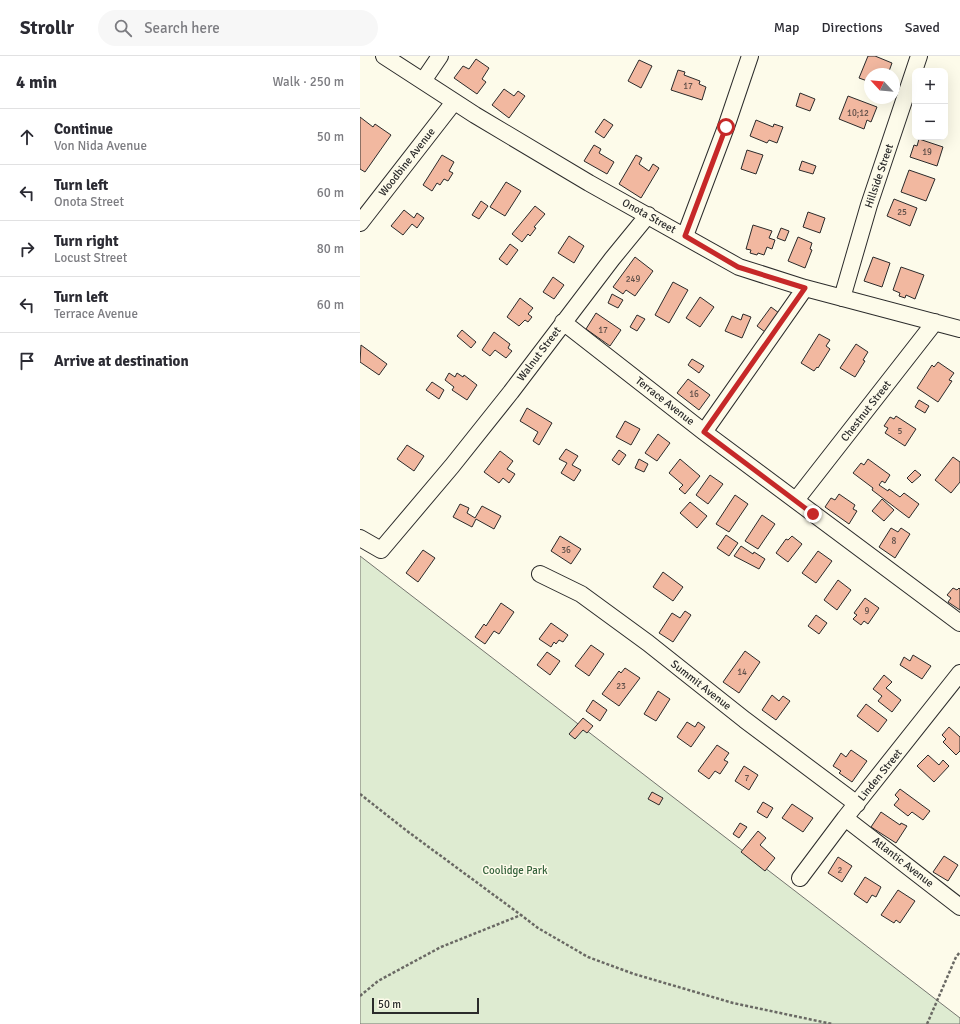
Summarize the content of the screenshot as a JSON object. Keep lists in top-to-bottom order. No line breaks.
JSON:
{"streets":{"street":["Woodbine Avenue","Hillside Street","Onota Street","Walnut Street","Terrace Avenue","Chestnut Street","Summit Avenue","Linden Street","Atlantic Avenue"]},"crossings":[["Woodbine Avenue","Onota Street"],["Hillside Street","Onota Street"],["Onota Street","Walnut Street"],["Onota Street","Chestnut Street"],["Walnut Street","Terrace Avenue"],["Terrace Avenue","Chestnut Street"],["Summit Avenue","Linden Street"],["Linden Street","Atlantic Avenue"]],"parks":["Coolidge Park"],"house_numbers":["17","10;12","19","25","249","17","16","5","8","36","9","14","23","7","2"],"scale_bar":"50 m","north":"top left","page":{"header":"Strollr","search":"Search here","nav":["Map","Directions","Saved"],"heading":["4 min","Walk · 250 m"],"map_buttons":["+","−"],"list":[["Continue","Von Nida Avenue","50 m"],["Turn left","Onota Street","60 m"],["Turn right","Locust Street","80 m"],["Turn left","Terrace Avenue","60 m"],"Arrive at destination"],"scale":"50 m"}}
